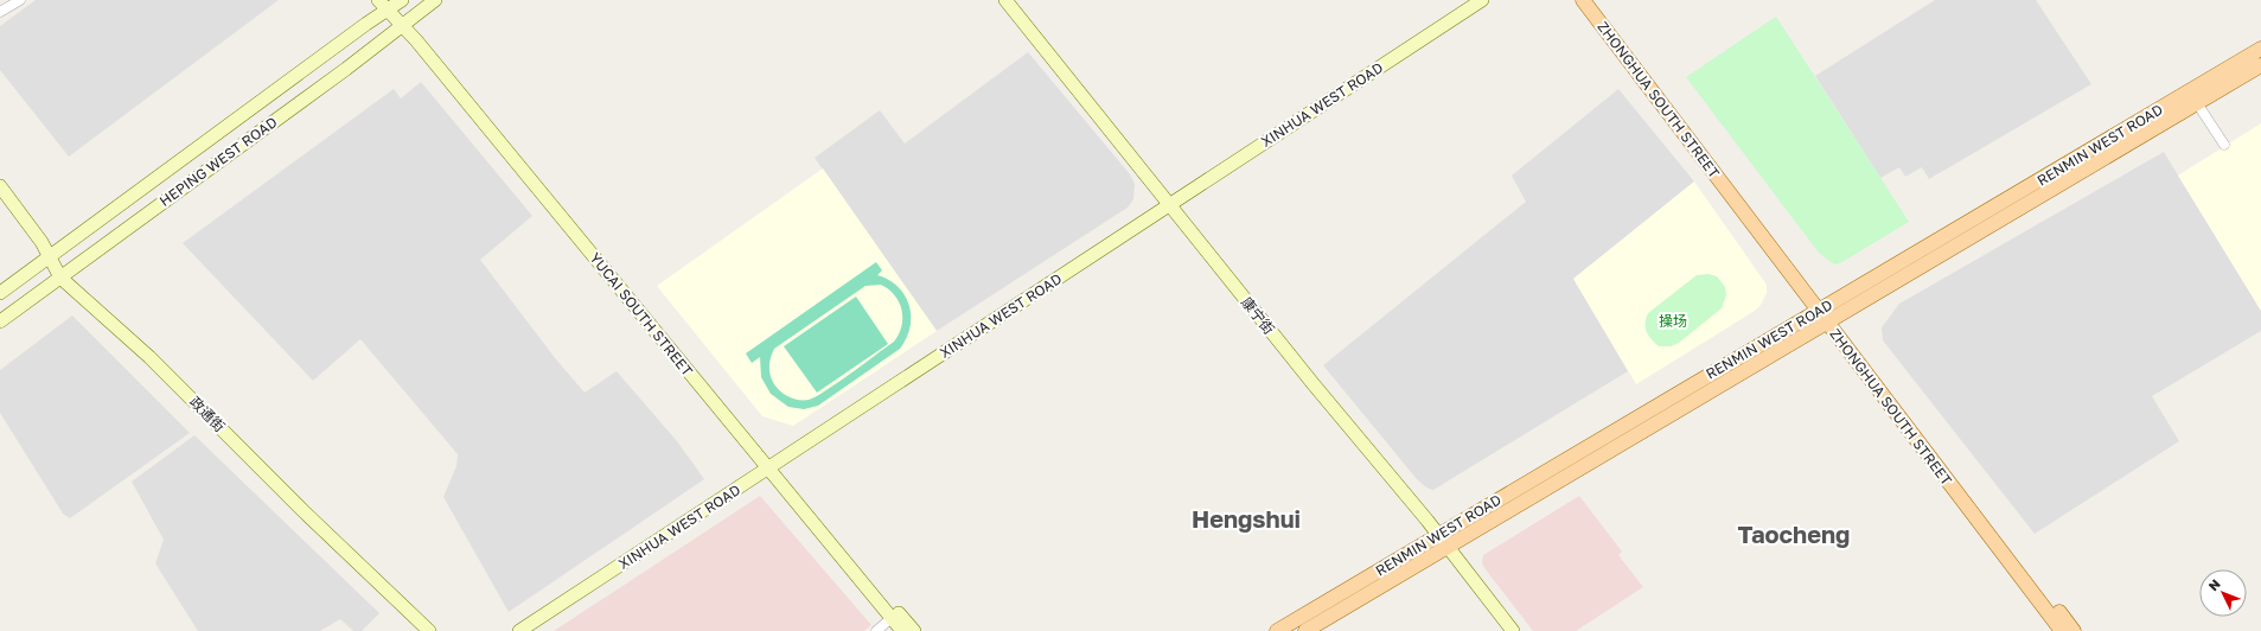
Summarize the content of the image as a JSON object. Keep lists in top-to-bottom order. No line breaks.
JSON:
{"streets":{"main road":["ZHONGHUA SOUTH STREET","RENMIN WEST ROAD"],"street":["XINHUA WEST ROAD","HEPING WEST ROAD","YUCAI SOUTH STREET","康宁街","政通街"]},"crossings":[["ZHONGHUA SOUTH STREET","RENMIN WEST ROAD"],["XINHUA WEST ROAD","YUCAI SOUTH STREET"],["XINHUA WEST ROAD","康宁街"],["RENMIN WEST ROAD","康宁街"],["HEPING WEST ROAD","YUCAI SOUTH STREET"],["HEPING WEST ROAD","政通街"]],"districts":["Hengshui","Taocheng"],"parks":["操场"],"north":"top left"}
